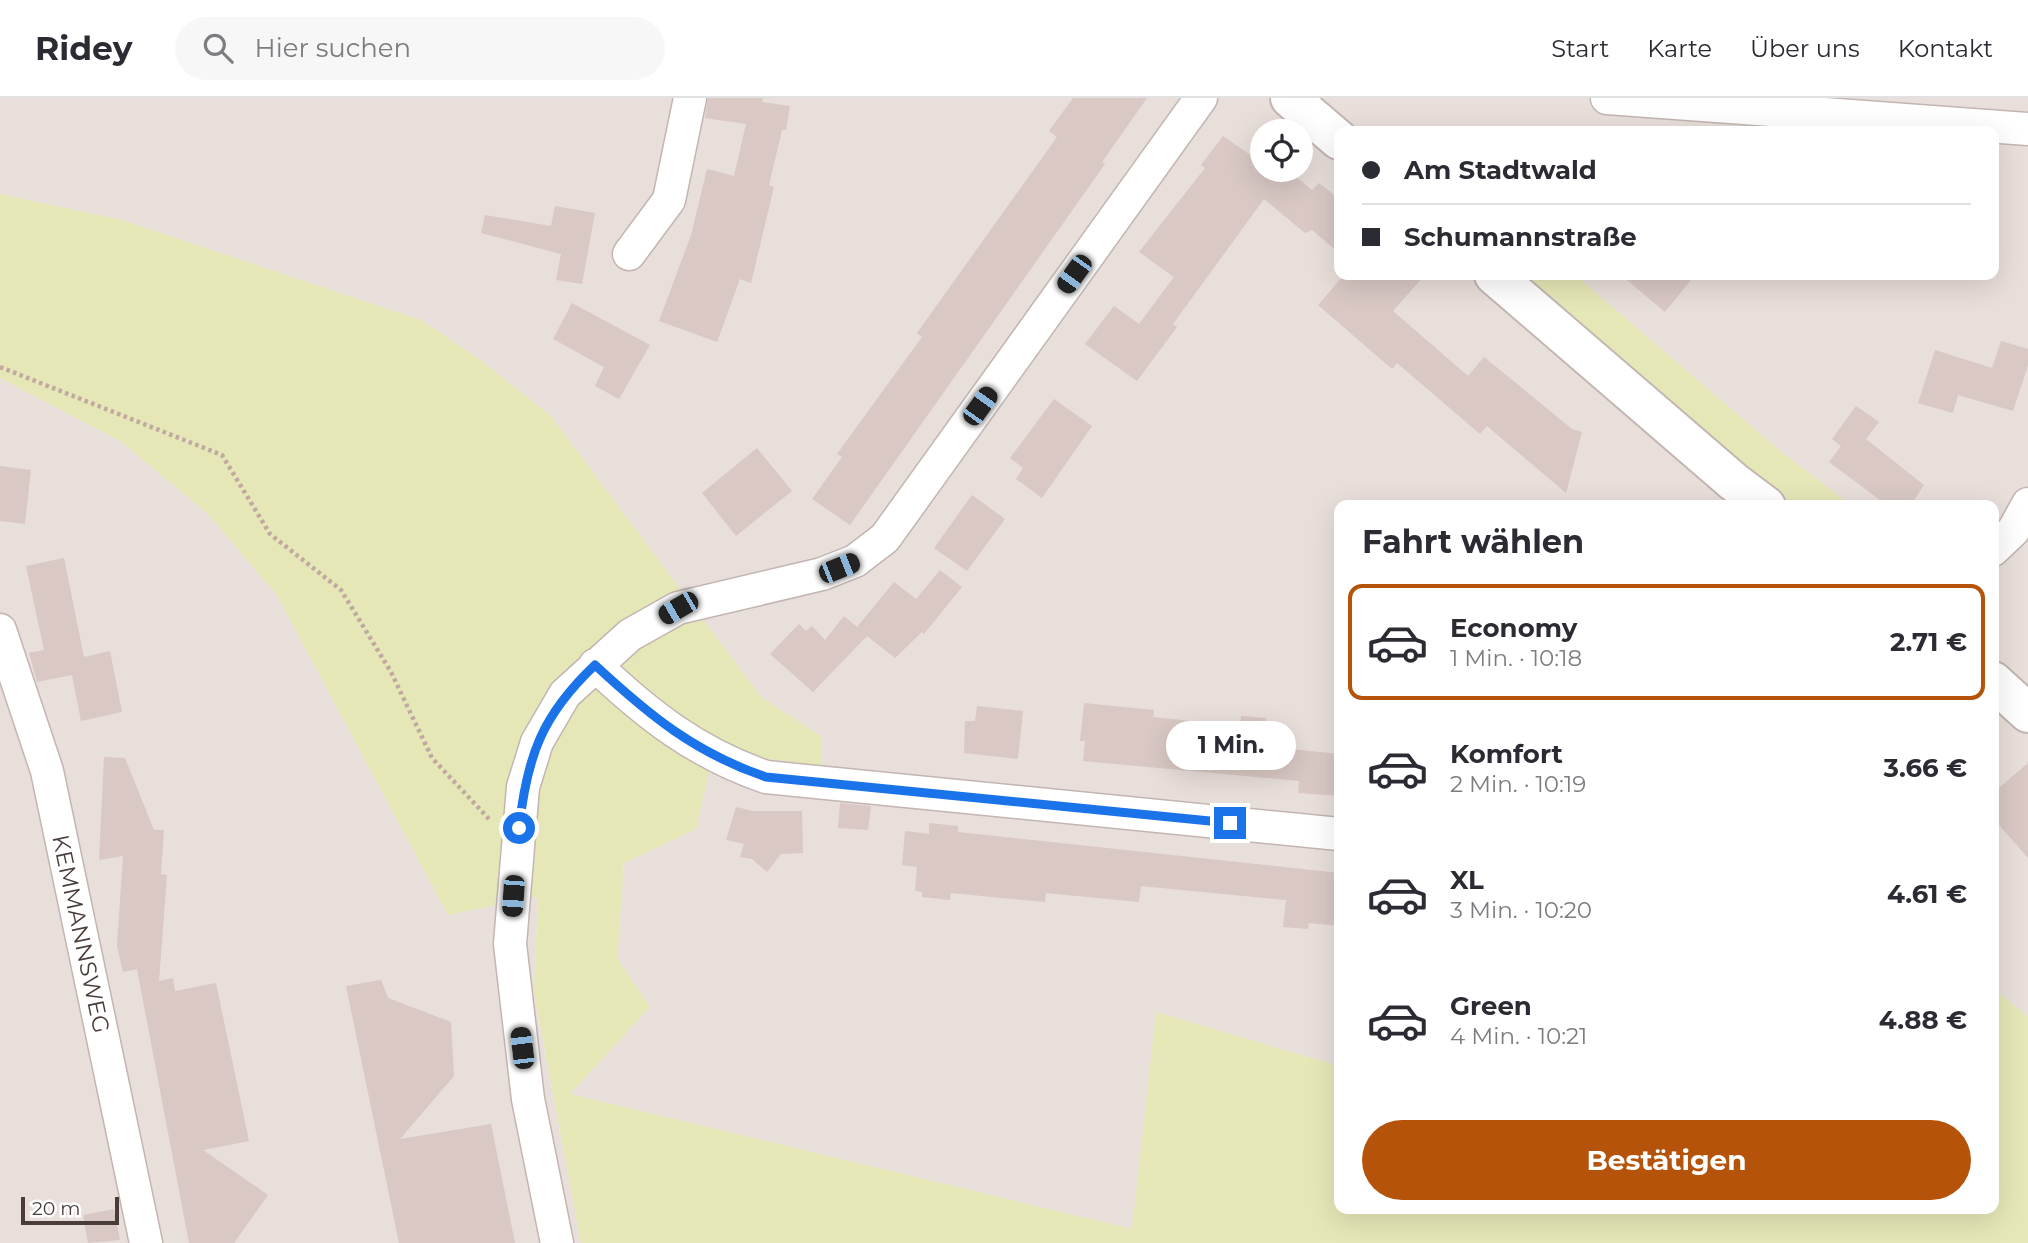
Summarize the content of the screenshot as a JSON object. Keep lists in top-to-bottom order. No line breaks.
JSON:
{"streets":{"street":["KEMMANNSWEG"]},"scale_bar":"20 m","page":{"header":"Ridey","search":"Hier suchen","nav":["Start","Karte","Über uns","Kontakt"],"banner":["Am Stadtwald","Schumannstraße"],"heading":"Fahrt wählen","list":[{"name":"Economy","note":"1 Min. · 10:18","value":"2.71 €"},{"name":"Komfort","note":"2 Min. · 10:19","value":"3.66 €"},{"name":"XL","note":"3 Min. · 10:20","value":"4.61 €"},{"name":"Green","note":"4 Min. · 10:21","value":"4.88 €"}],"bubble":"1 Min.","buttons":"Bestätigen","scale":"20 m"}}
